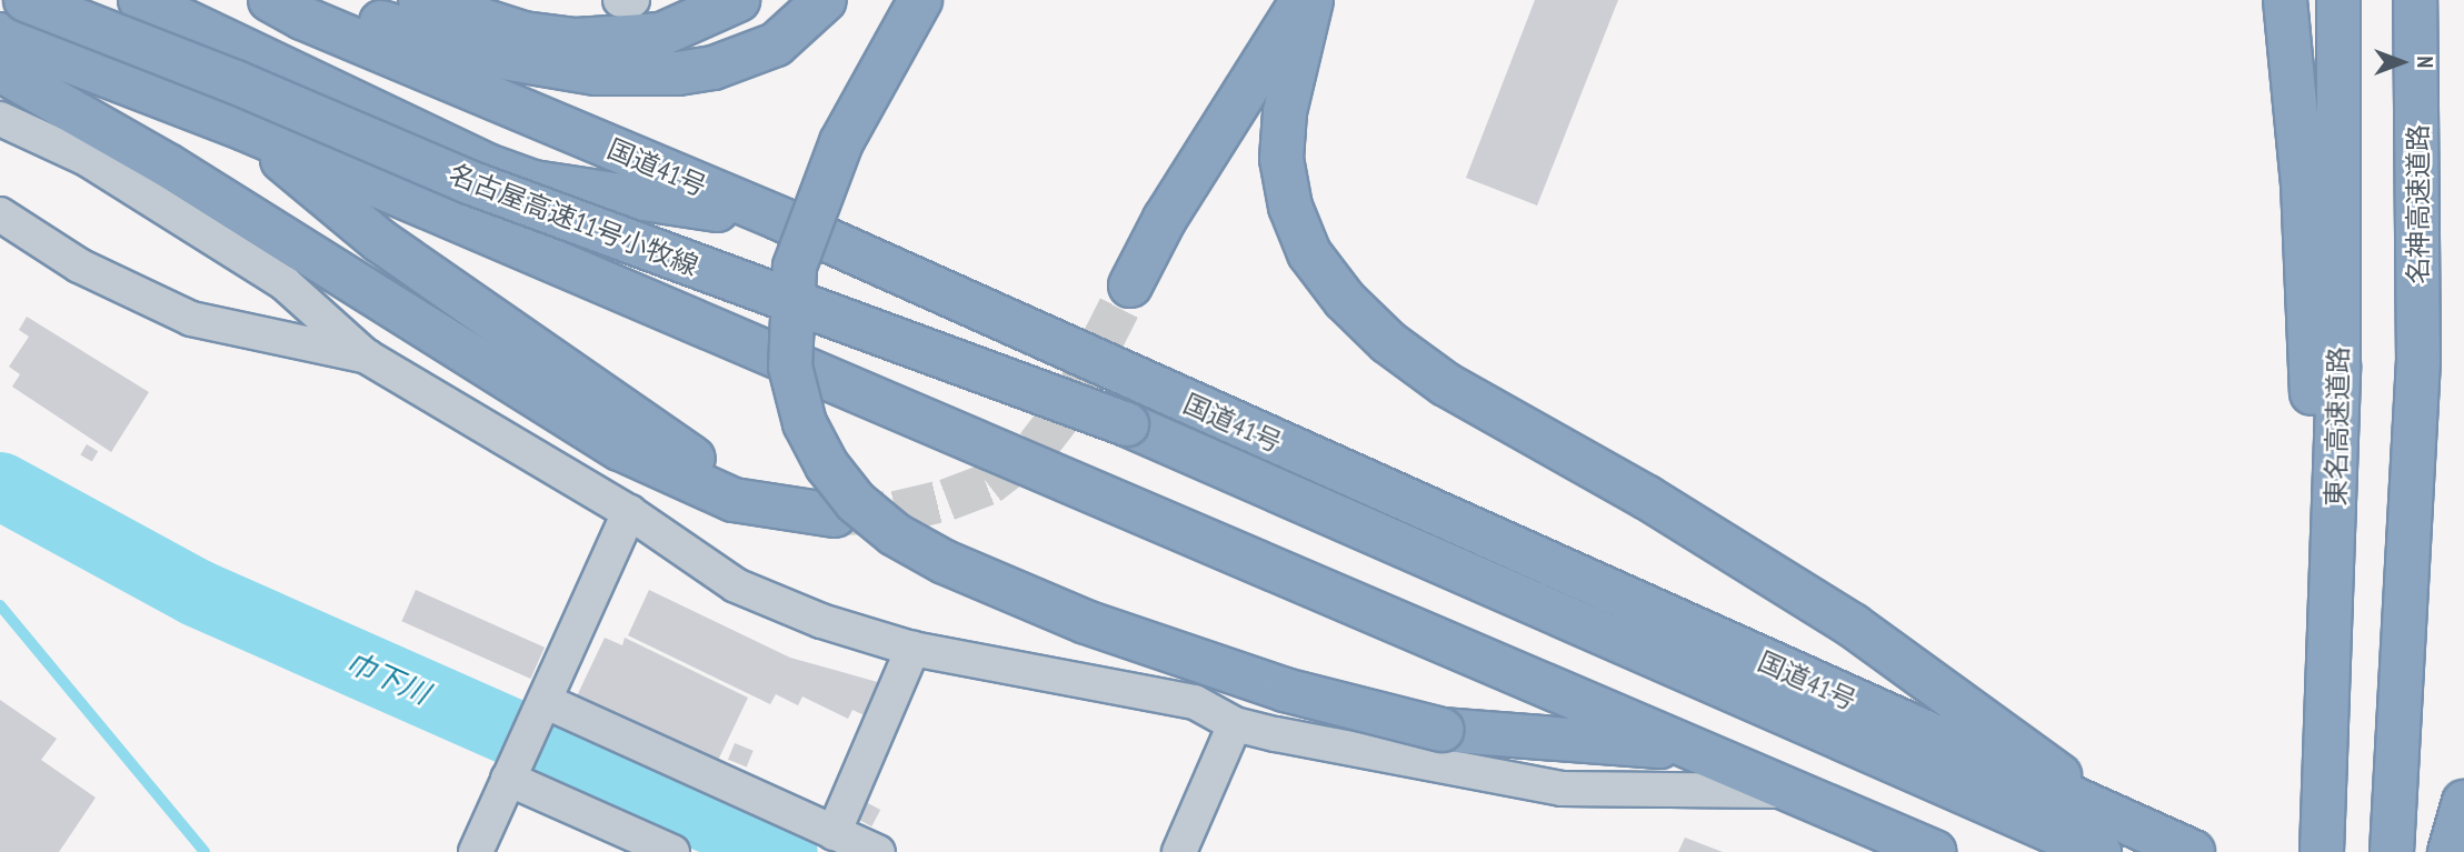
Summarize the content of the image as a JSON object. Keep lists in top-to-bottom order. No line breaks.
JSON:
{"streets":{"highway":["国道41号","名神高速道路","名古屋高速11号小牧線","東名高速道路"]},"crossings":[["国道41号","名古屋高速11号小牧線"]],"water":["巾下川"],"north":"right"}
